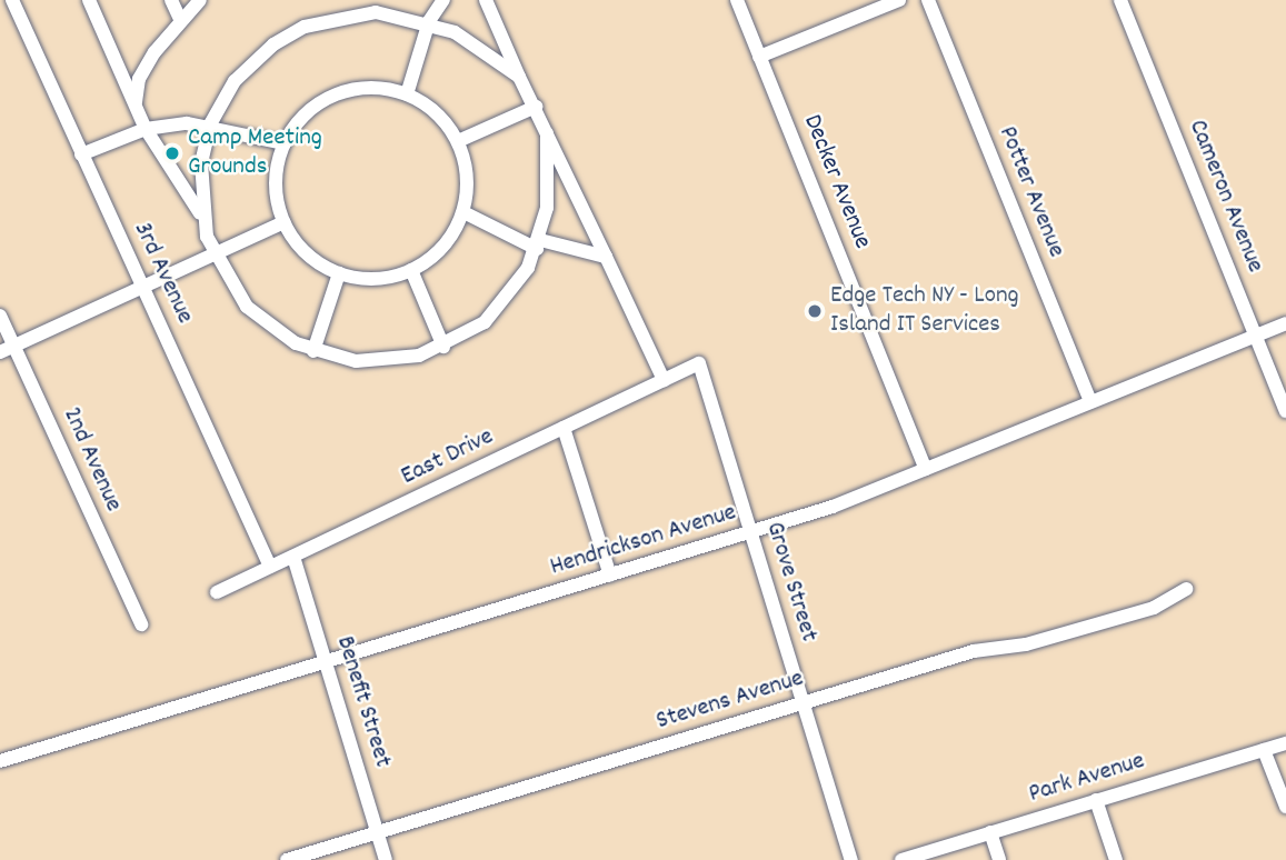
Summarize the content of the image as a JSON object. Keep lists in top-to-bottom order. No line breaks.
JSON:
{"streets":{"street":["Decker Avenue","Potter Avenue","Cameron Avenue","3rd Avenue","East Drive","2nd Avenue","Hendrickson Avenue","Grove Street","Stevens Avenue","Benefit Street","Park Avenue"]},"crossings":[["Decker Avenue","Hendrickson Avenue"],["Potter Avenue","Hendrickson Avenue"],["Cameron Avenue","Hendrickson Avenue"],["3rd Avenue","East Drive"],["East Drive","Grove Street"],["East Drive","Benefit Street"],["Hendrickson Avenue","Grove Street"],["Hendrickson Avenue","Benefit Street"],["Grove Street","Stevens Avenue"],["Stevens Avenue","Benefit Street"]],"places":["Camp Meeting Grounds","Edge Tech NY - Long Island IT Services"]}
